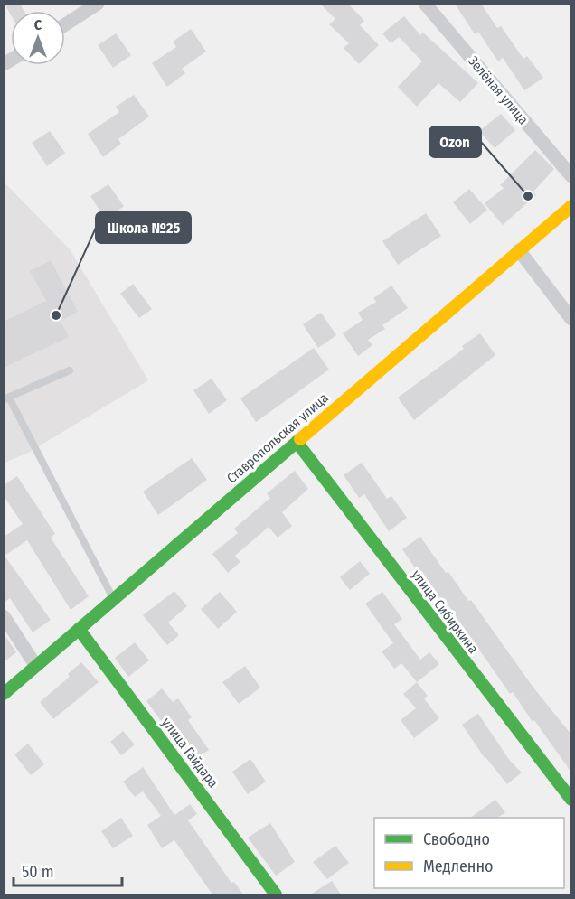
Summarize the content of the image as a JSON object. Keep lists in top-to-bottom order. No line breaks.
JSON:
{"streets":{"street":["Зелёная улица","Ставропольская улица","улица Сибиркина","улица Гайдара"]},"crossings":[["Ставропольская улица","улица Сибиркина"],["Ставропольская улица","улица Гайдара"]],"places":["Ozon","Школа №25"],"legend":["Свободно","Медленно"],"scale_bar":"50 m","north":"top"}
